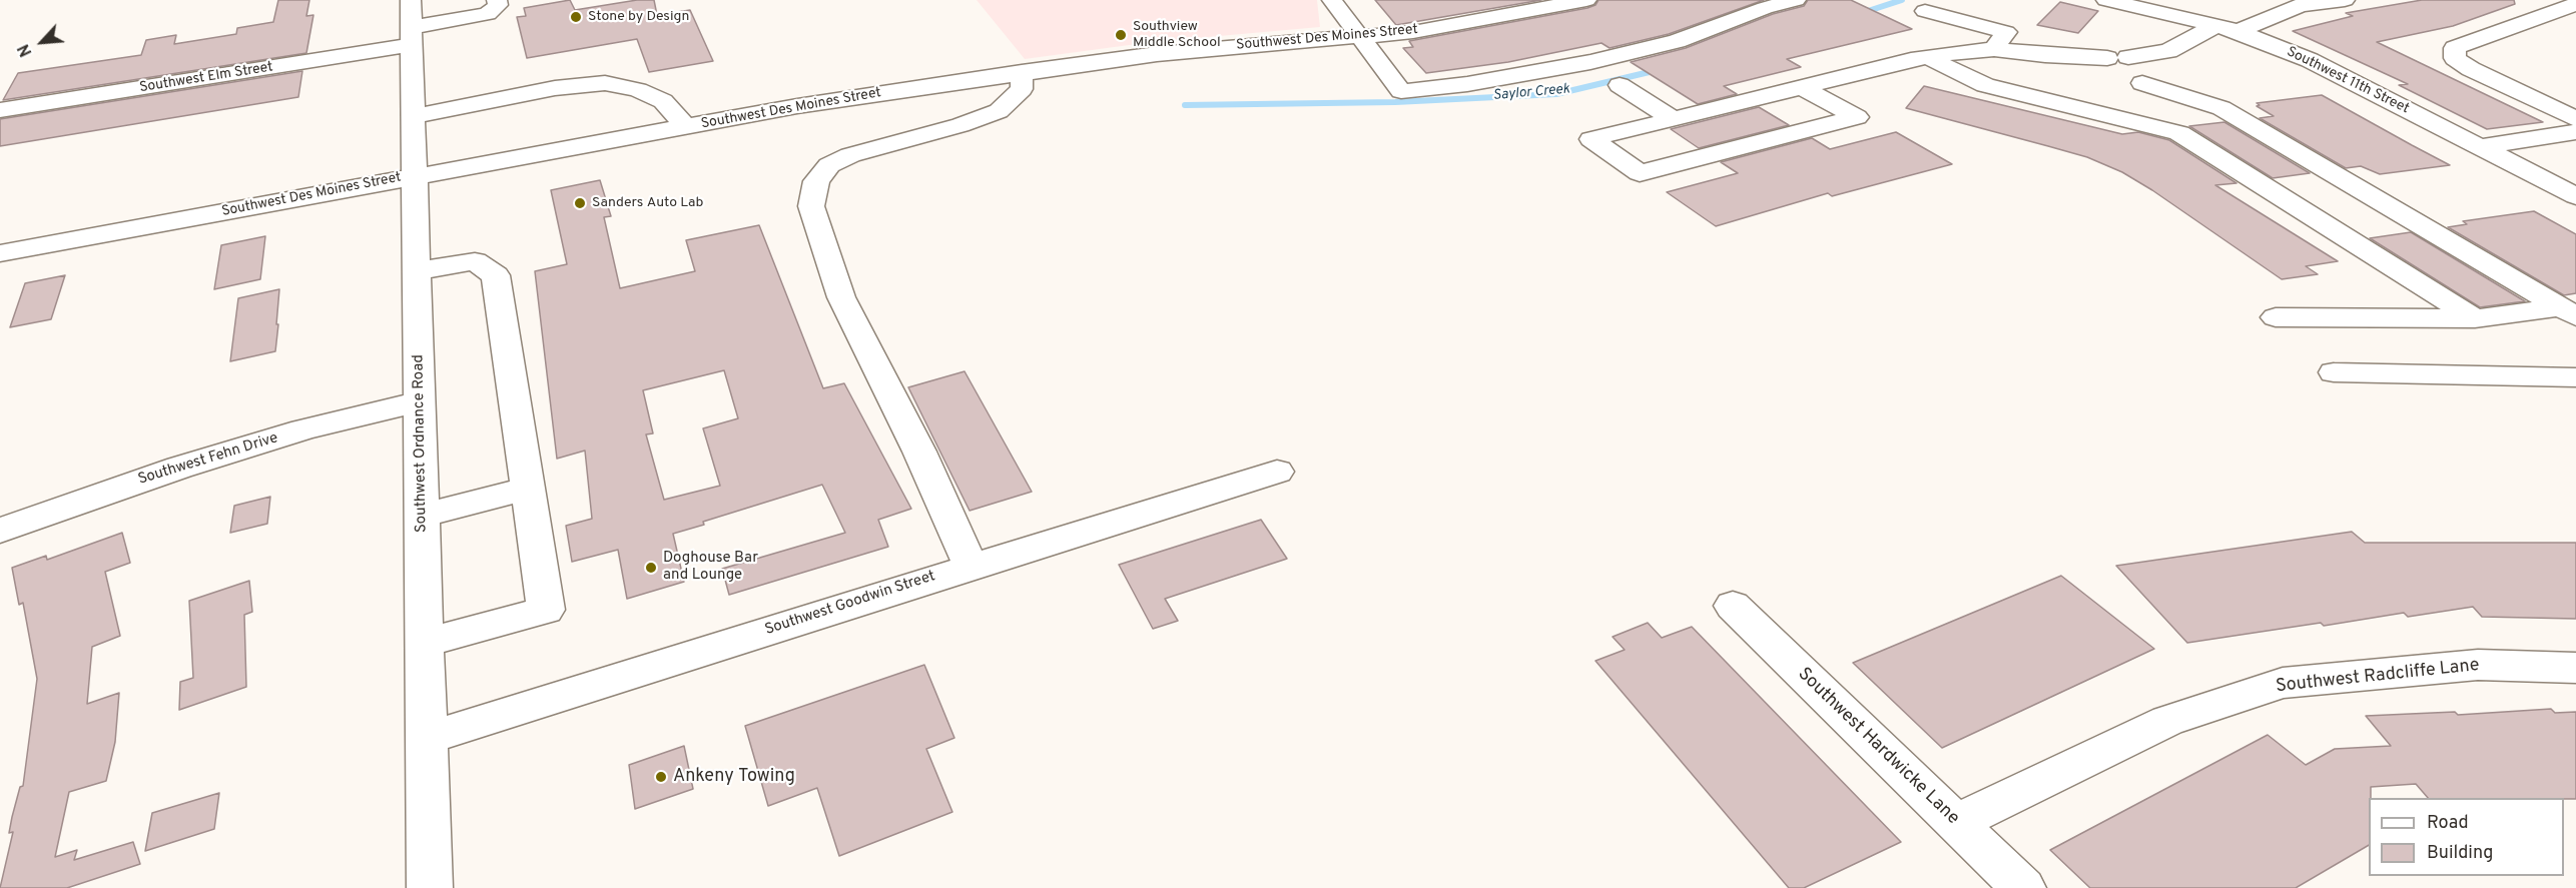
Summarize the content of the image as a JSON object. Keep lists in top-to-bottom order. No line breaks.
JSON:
{"streets":{"street":["Southwest Des Moines Street","Southwest Elm Street","Southwest 11th Street","Southwest Ordnance Road","Southwest Fehn Drive","Southwest Goodwin Street","Southwest Radcliffe Lane","Southwest Hardwicke Lane"]},"crossings":[["Southwest Des Moines Street","Southwest Ordnance Road"],["Southwest Elm Street","Southwest Ordnance Road"],["Southwest Ordnance Road","Southwest Fehn Drive"],["Southwest Ordnance Road","Southwest Goodwin Street"],["Southwest Radcliffe Lane","Southwest Hardwicke Lane"]],"water":["Saylor Creek"],"places":["Stone by Design","Southview Middle School","Sanders Auto Lab","Doghouse Bar and Lounge","Ankeny Towing"],"legend":["Road","Building"],"north":"bottom left"}
